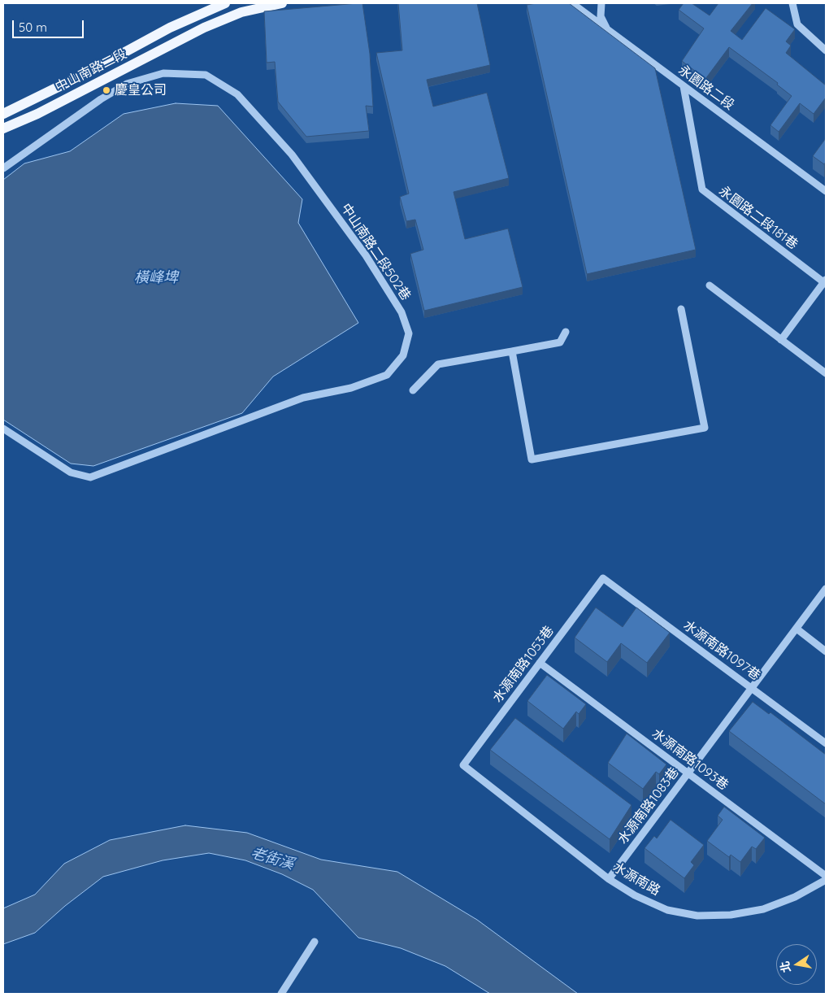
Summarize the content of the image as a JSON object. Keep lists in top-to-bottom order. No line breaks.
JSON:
{"streets":{"main road":["中山南路二段"],"street":["永園路二段","永園路二段181巷","中山南路二段502巷","水源南路1097巷","水源南路1053巷","水源南路1093巷","水源南路1083巷","水源南路"]},"crossings":[["永園路二段","永園路二段181巷"],["水源南路1097巷","水源南路1053巷"],["水源南路1097巷","水源南路1083巷"],["水源南路1053巷","水源南路1093巷"],["水源南路1053巷","水源南路"],["水源南路1093巷","水源南路1083巷"],["水源南路1083巷","水源南路"]],"water":["橫峰埤","老街溪"],"places":["慶皇公司"],"scale_bar":"50 m","north":"left"}
